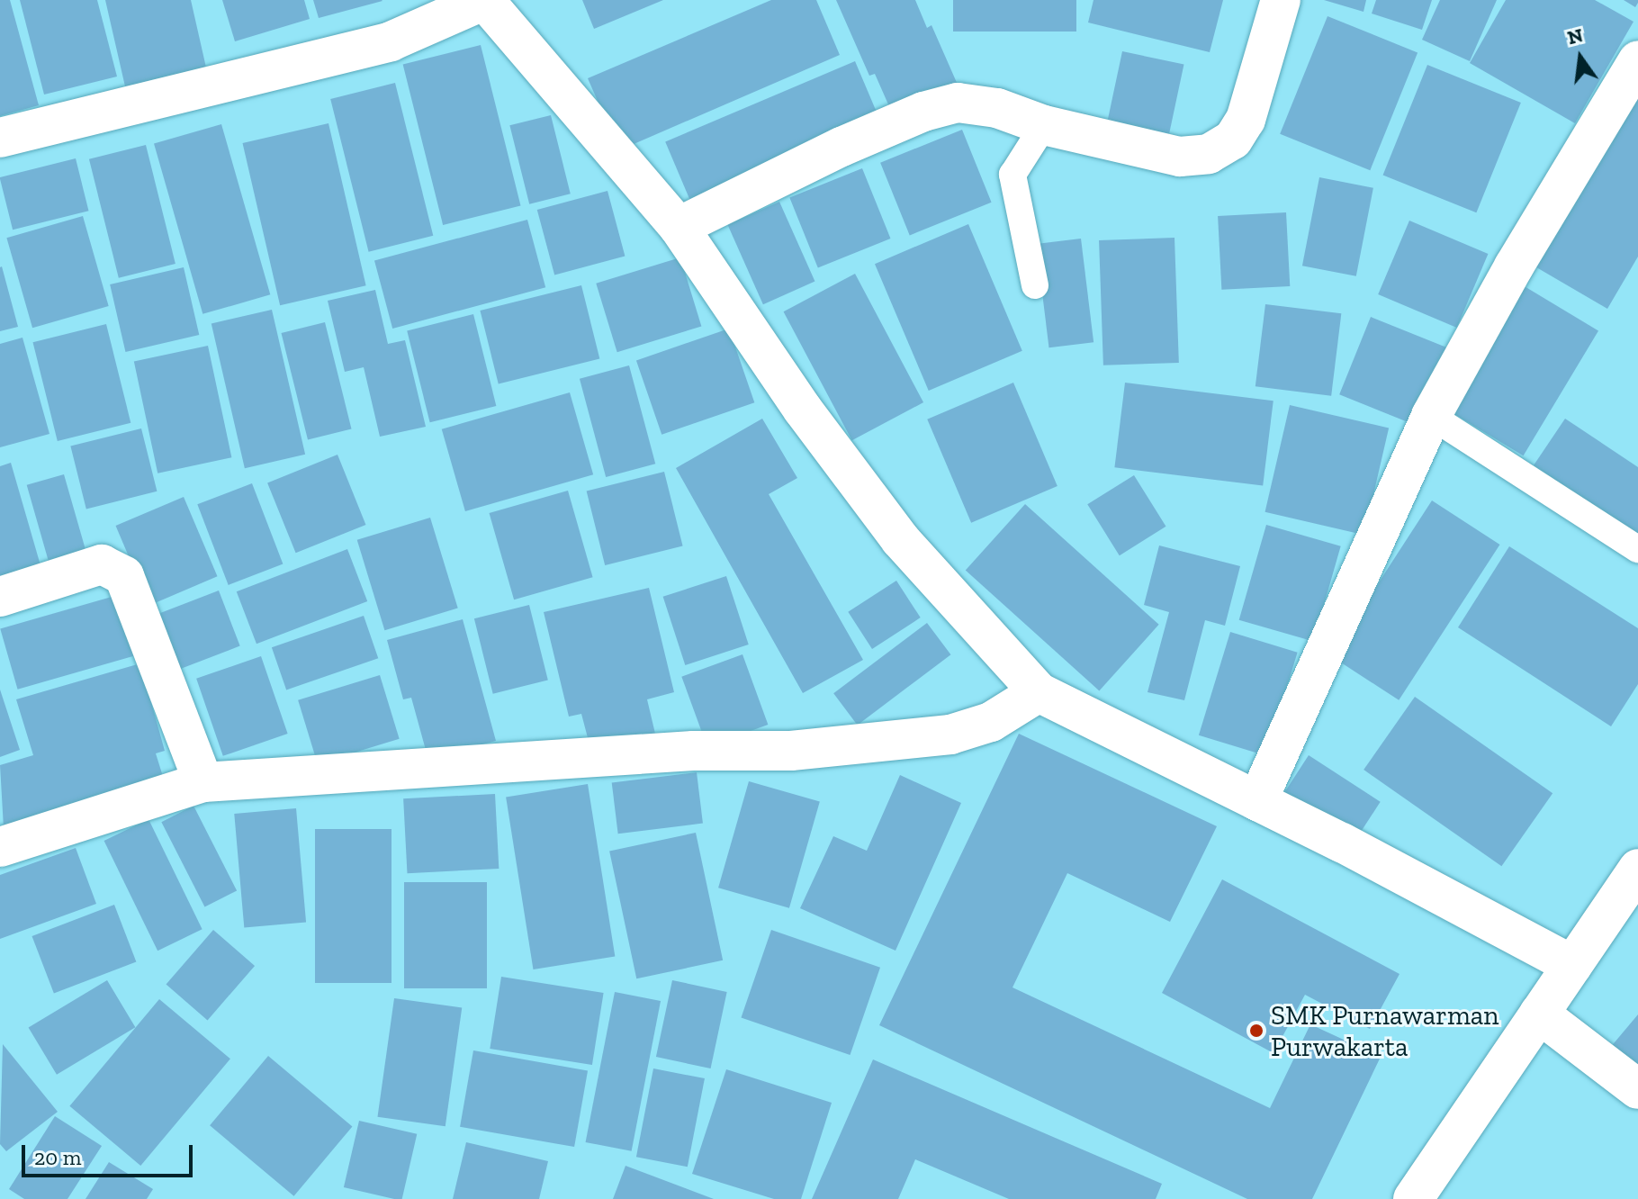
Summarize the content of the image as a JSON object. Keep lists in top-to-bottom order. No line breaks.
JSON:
{"places":["SMK Purnawarman Purwakarta"],"scale_bar":"20 m","north":"top"}
